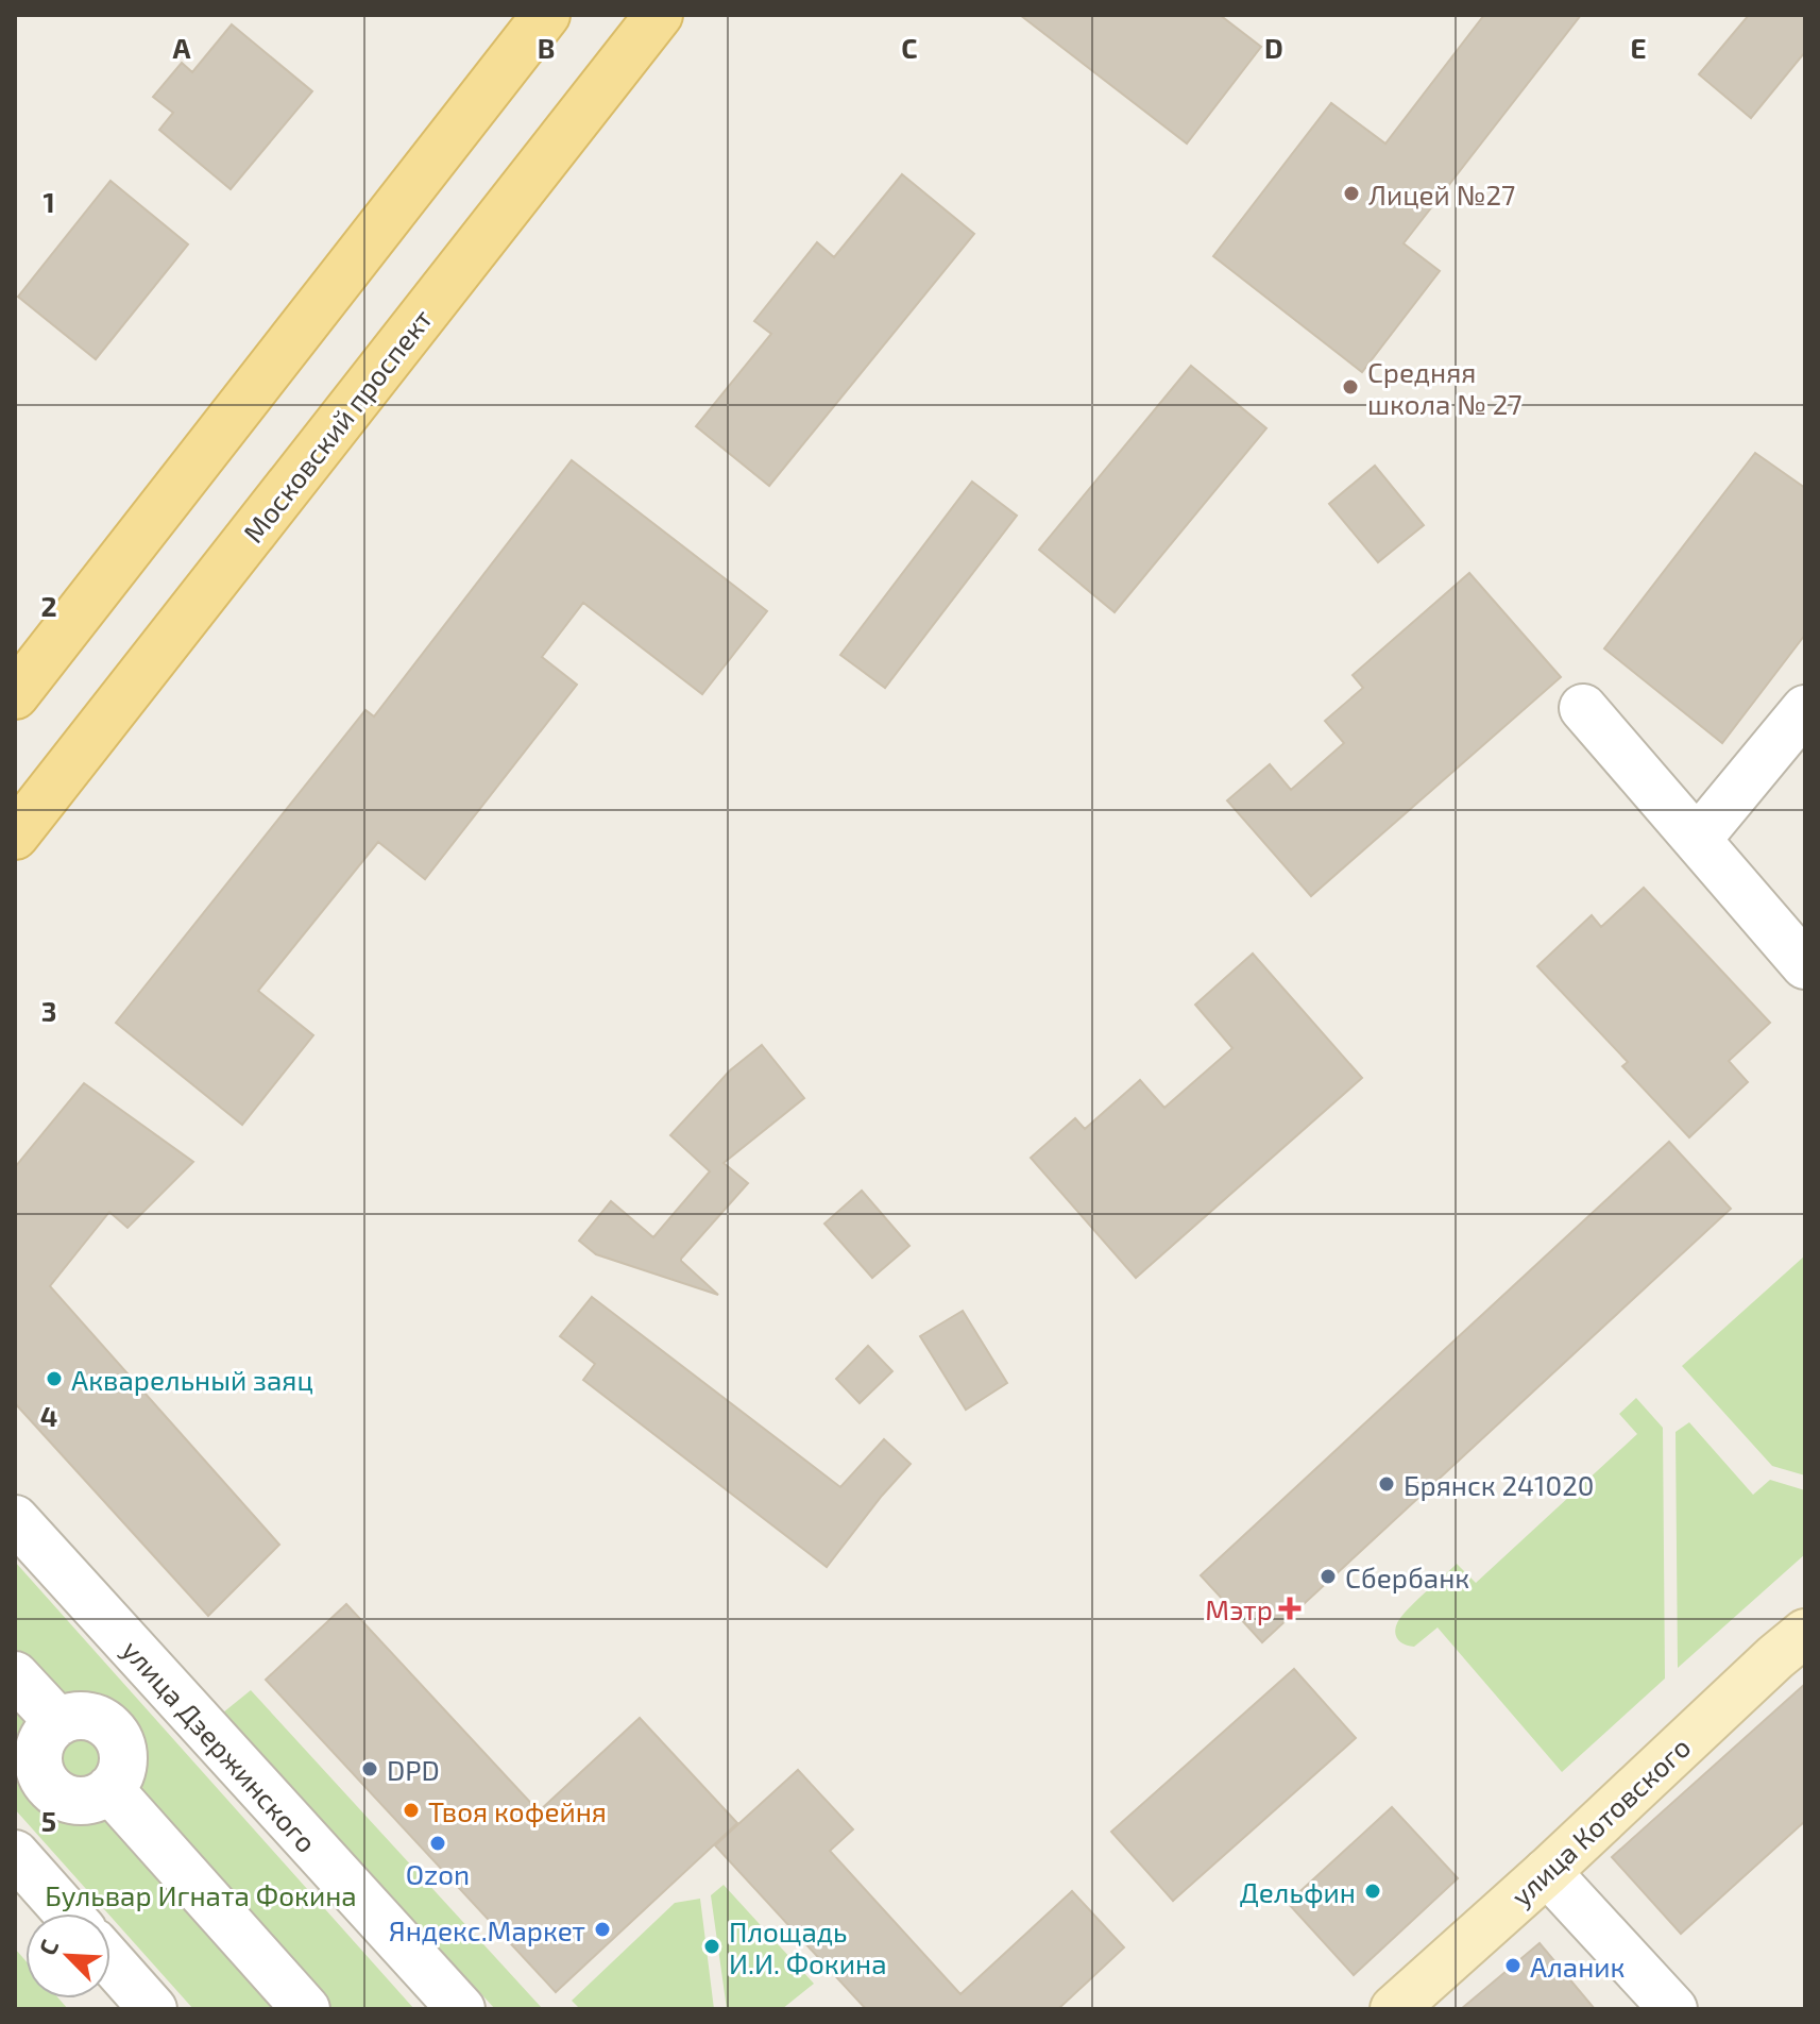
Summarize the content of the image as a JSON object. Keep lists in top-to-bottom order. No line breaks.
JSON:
{"streets":{"main road":["Московский проспект"],"street":["улица Дзержинского","улица Котовского"]},"parks":["Бульвар Игната Фокина"],"places":{"other":["Лицей №27","Средняя школа № 27","Акварельный заяц","Брянск 241020","Сбербанк","DPD","Твоя кофейня","Ozon","Дельфин","Яндекс.Маркет","Площадь И.И. Фокина","Аланик"],"health":["Мэтр"]},"north":"top left","grid":{"columns":["A","B","C","D","E"],"rows":["1","2","3","4","5"]}}
